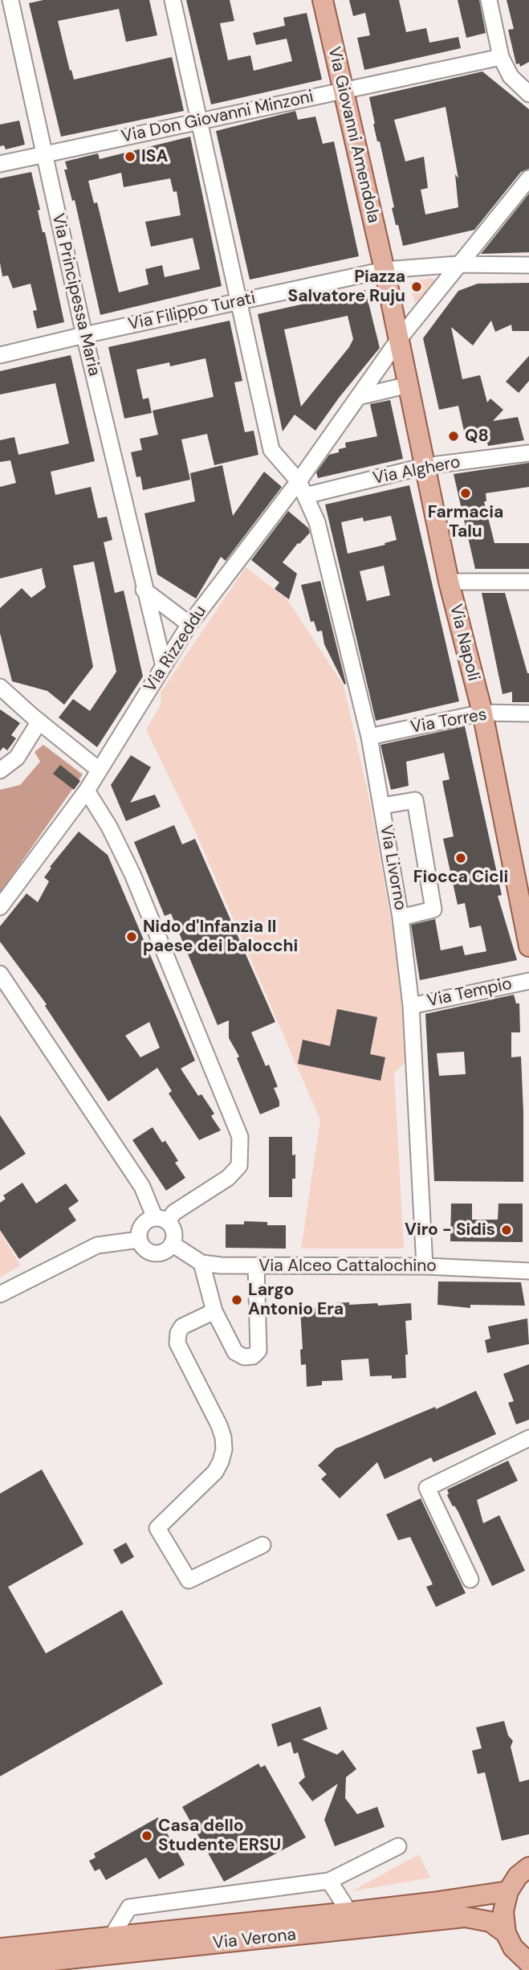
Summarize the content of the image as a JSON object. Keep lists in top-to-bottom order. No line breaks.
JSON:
{"streets":{"main road":["Via Giovanni Amendola","Via Napoli","Via Verona"],"street":["Via Don Giovanni Minzoni","Via Principessa Maria","Via Filippo Turati","Via Alghero","Via Rizzeddu","Via Torres","Via Livorno","Via Tempio","Via Alceo Cattalochino"]},"crossings":[["Via Don Giovanni Minzoni","Via Giovanni Amendola"],["Via Don Giovanni Minzoni","Via Principessa Maria"],["Via Don Giovanni Minzoni","Via Livorno"],["Via Giovanni Amendola","Via Filippo Turati"],["Via Principessa Maria","Via Filippo Turati"],["Via Principessa Maria","Via Rizzeddu"],["Via Filippo Turati","Via Livorno"],["Via Alghero","Via Napoli"],["Via Alghero","Via Livorno"],["Via Napoli","Via Rizzeddu"],["Via Napoli","Via Torres"],["Via Rizzeddu","Via Livorno"],["Via Torres","Via Livorno"],["Via Livorno","Via Tempio"],["Via Livorno","Via Alceo Cattalochino"]],"places":["ISA","Piazza Salvatore Ruju","Q8","Farmacia Talu","Fiocca Cicli","Nido d'Infanzia Il paese dei balocchi","Viro - Sidis","Largo Antonio Era","Casa dello Studente ERSU"]}
